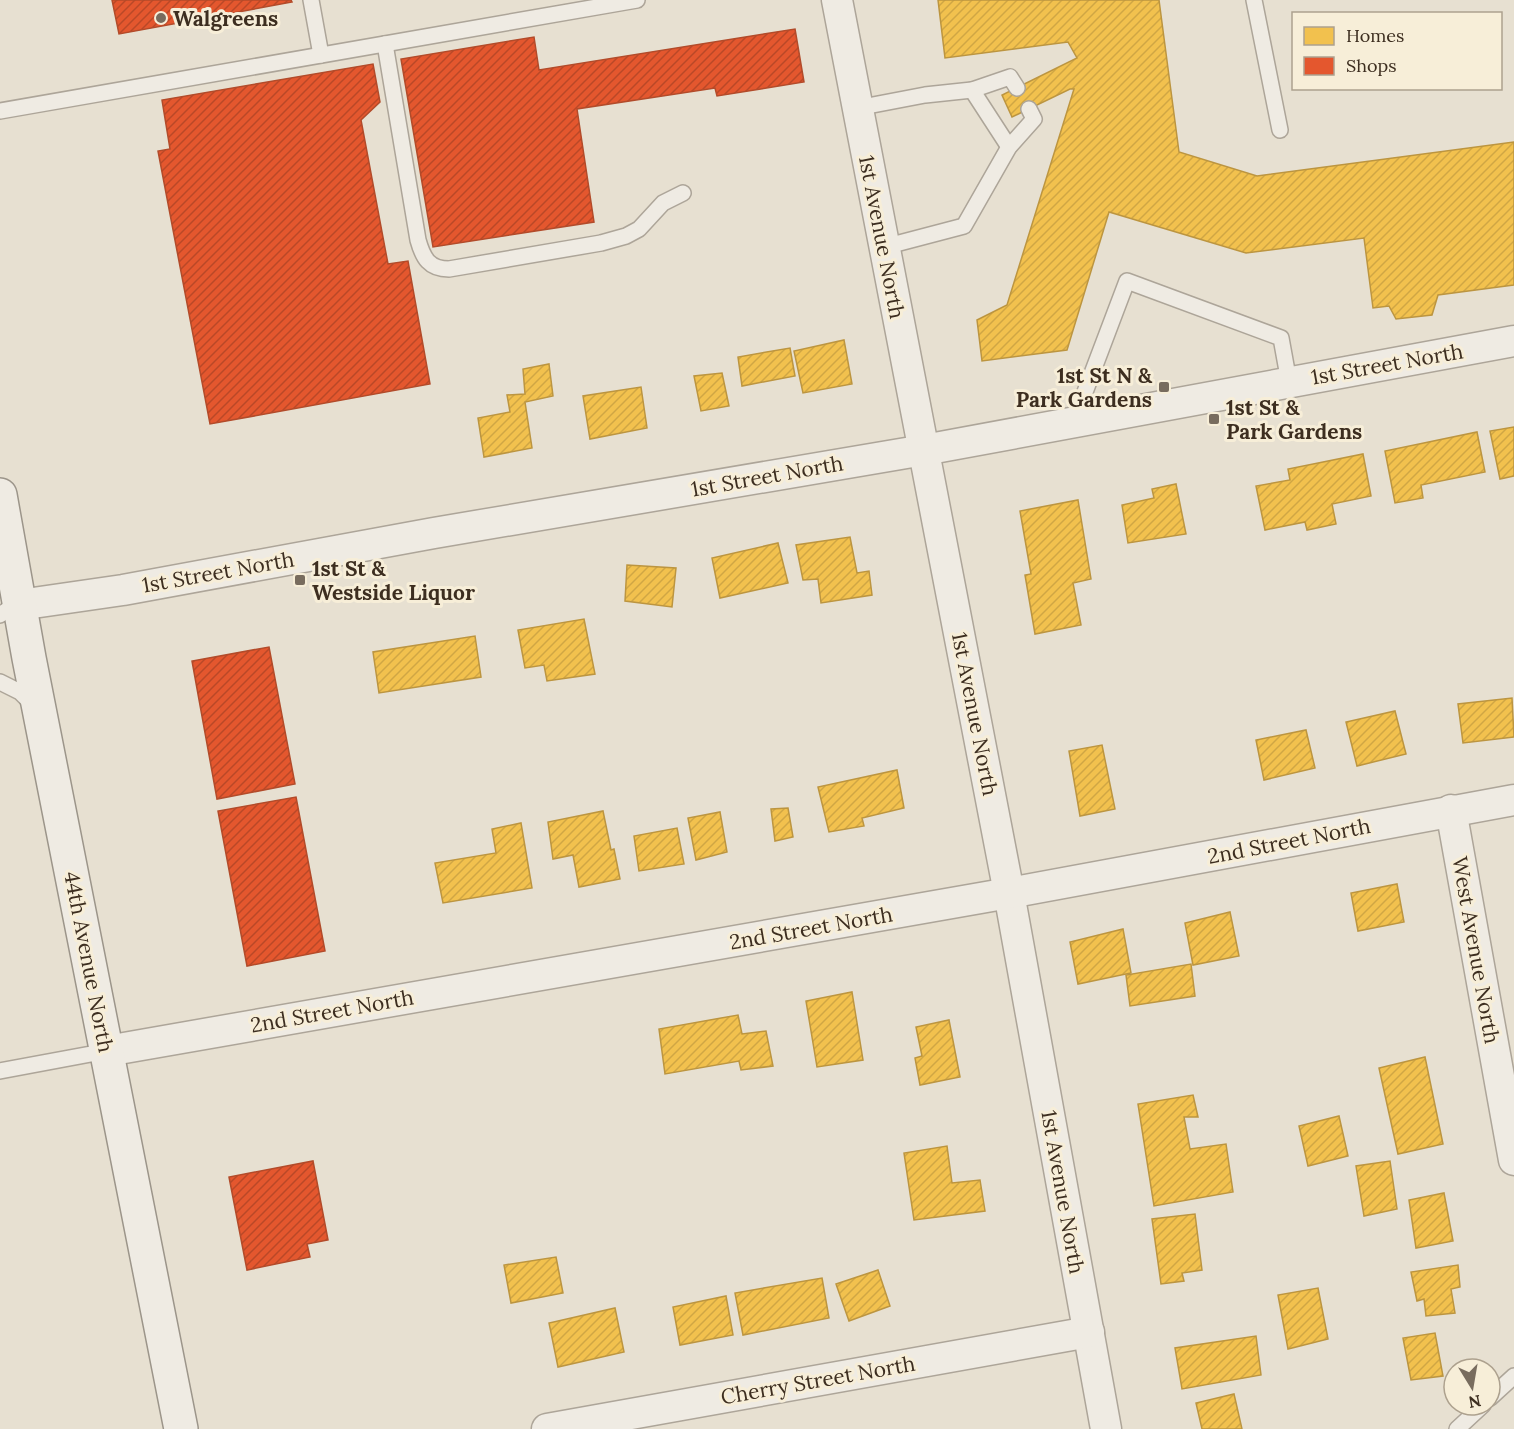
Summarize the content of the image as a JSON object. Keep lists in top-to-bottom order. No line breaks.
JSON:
{"streets":{"main road":["44th Avenue North"],"street":["1st Avenue North","1st Street North","2nd Street North","West Avenue North","Cherry Street North"]},"crossings":[["1st Avenue North","1st Street North"],["1st Avenue North","2nd Street North"],["1st Avenue North","Cherry Street North"],["1st Street North","44th Avenue North"],["2nd Street North","West Avenue North"],["2nd Street North","44th Avenue North"]],"places":{"other":["Walgreens"],"transit":["1st St N & Park Gardens","1st St & Park Gardens","1st St & Westside Liquor"]},"legend":["Homes","Shops"],"north":"bottom"}
